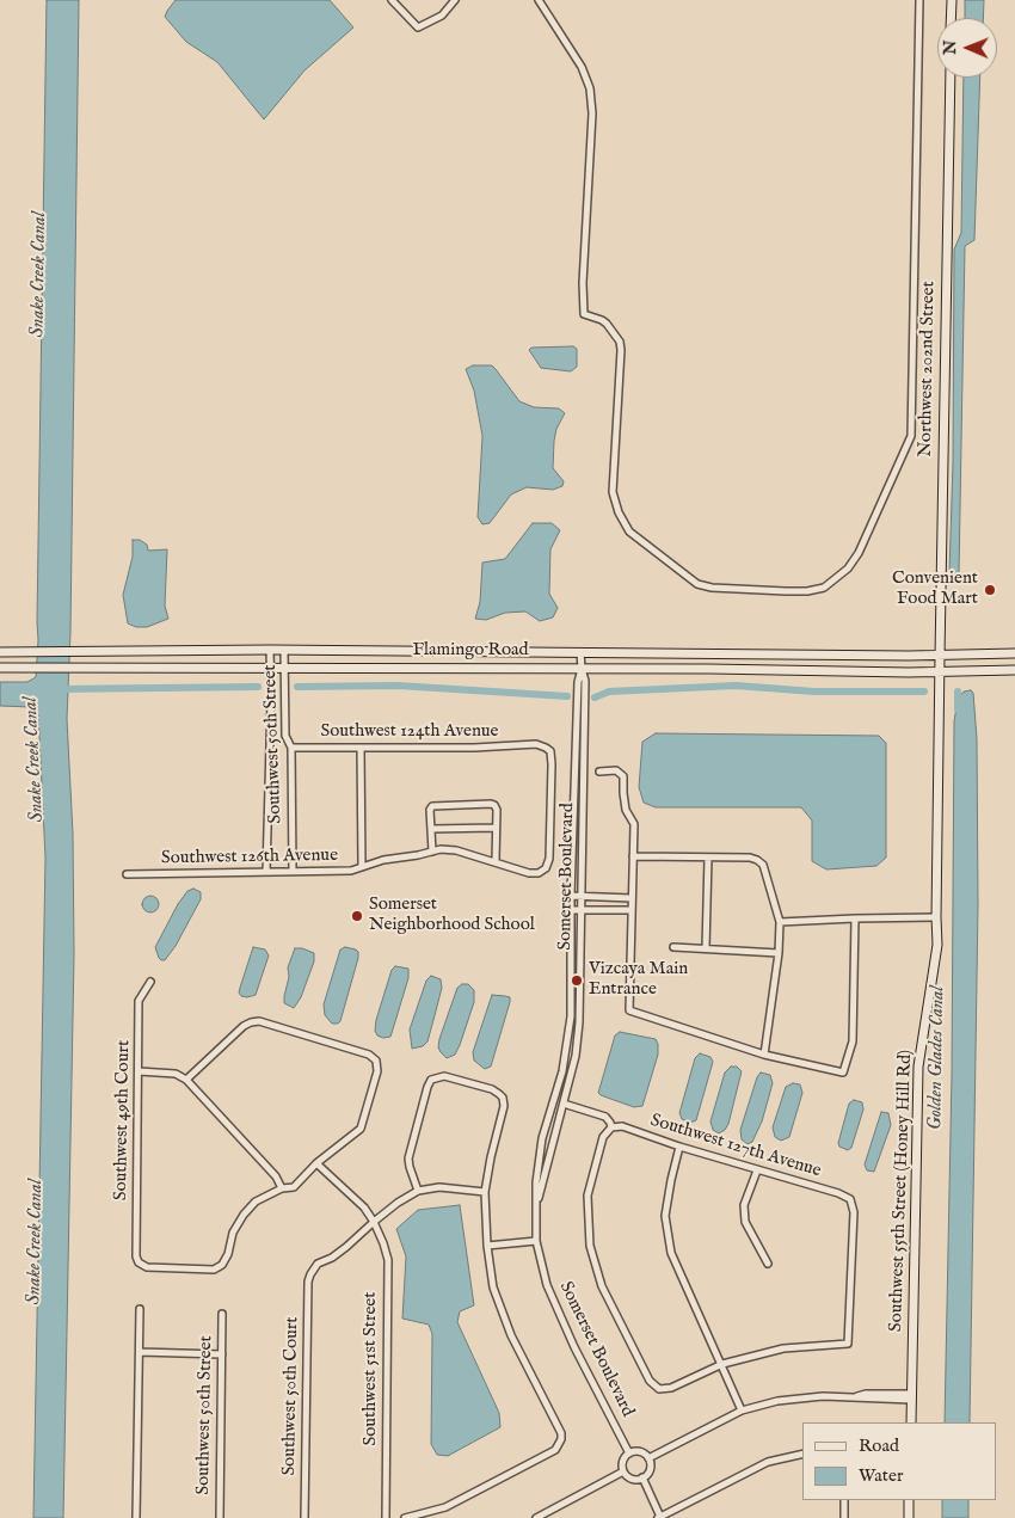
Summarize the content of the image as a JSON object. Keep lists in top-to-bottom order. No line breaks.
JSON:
{"streets":{"main road":["Northwest 202nd Street","Flamingo Road","Southwest 55th Street (Honey Hill Rd)"],"street":["Southwest 124th Avenue","Southwest 50th Street","Southwest 126th Avenue","Somerset Boulevard","Southwest 49th Court","Southwest 127th Avenue","Southwest 51st Street","Southwest 50th Court"]},"crossings":[["Northwest 202nd Street","Flamingo Road"],["Northwest 202nd Street","Southwest 55th Street (Honey Hill Rd)"],["Flamingo Road","Southwest 50th Street"],["Flamingo Road","Somerset Boulevard"],["Flamingo Road","Southwest 55th Street (Honey Hill Rd)"],["Southwest 124th Avenue","Southwest 50th Street"],["Southwest 124th Avenue","Southwest 126th Avenue"],["Southwest 50th Street","Southwest 126th Avenue"],["Southwest 51st Street","Southwest 50th Court"]],"water":["Snake Creek Canal","Golden Glades Canal"],"places":["Convenient Food Mart","Somerset Neighborhood School","Vizcaya Main Entrance"],"legend":["Road","Water"],"north":"left"}
